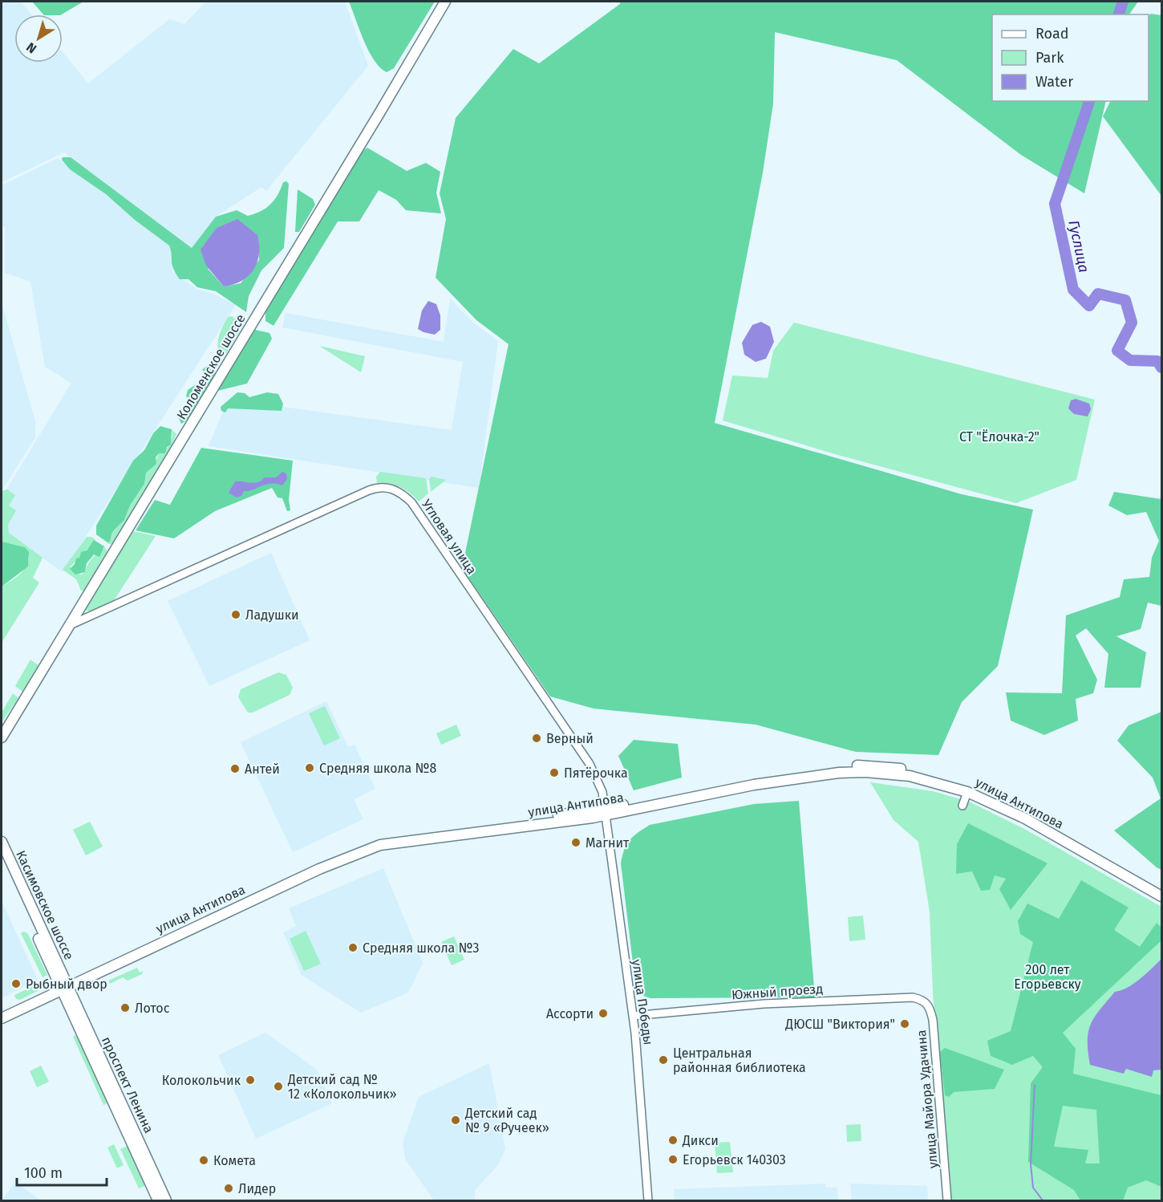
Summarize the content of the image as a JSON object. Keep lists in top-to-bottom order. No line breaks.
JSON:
{"streets":{"main road":["Коломенское шоссе","улица Антипова","Касимовское шоссе","проспект Ленина"],"street":["Угловая улица","Южный проезд","улица Победы","улица Майора Удачина"]},"crossings":[["Коломенское шоссе","Угловая улица"],["Угловая улица","улица Антипова"],["Угловая улица","улица Победы"],["улица Антипова","Касимовское шоссе"],["улица Антипова","улица Победы"],["улица Антипова","проспект Ленина"],["Касимовское шоссе","проспект Ленина"],["Южный проезд","улица Победы"],["Южный проезд","улица Майора Удачина"]],"water":["Гуслица"],"parks":["СТ \"Ёлочка-2\"","200 лет Егорьевску"],"places":["Ладушки","Верный","Средняя школа №8","Антей","Пятёрочка","Магнит","Средняя школа №3","Рыбный двор","Лотос","Ассорти","ДЮСШ \"Виктория\"","Центральная районная библиотека","Колокольчик","Детский сад № 12 «Колокольчик»","Детский сад № 9 «Ручеек»","Дикси","Егорьевск 140303","Комета","Лидер"],"legend":["Road","Park","Water"],"scale_bar":"100 m","north":"bottom left"}
